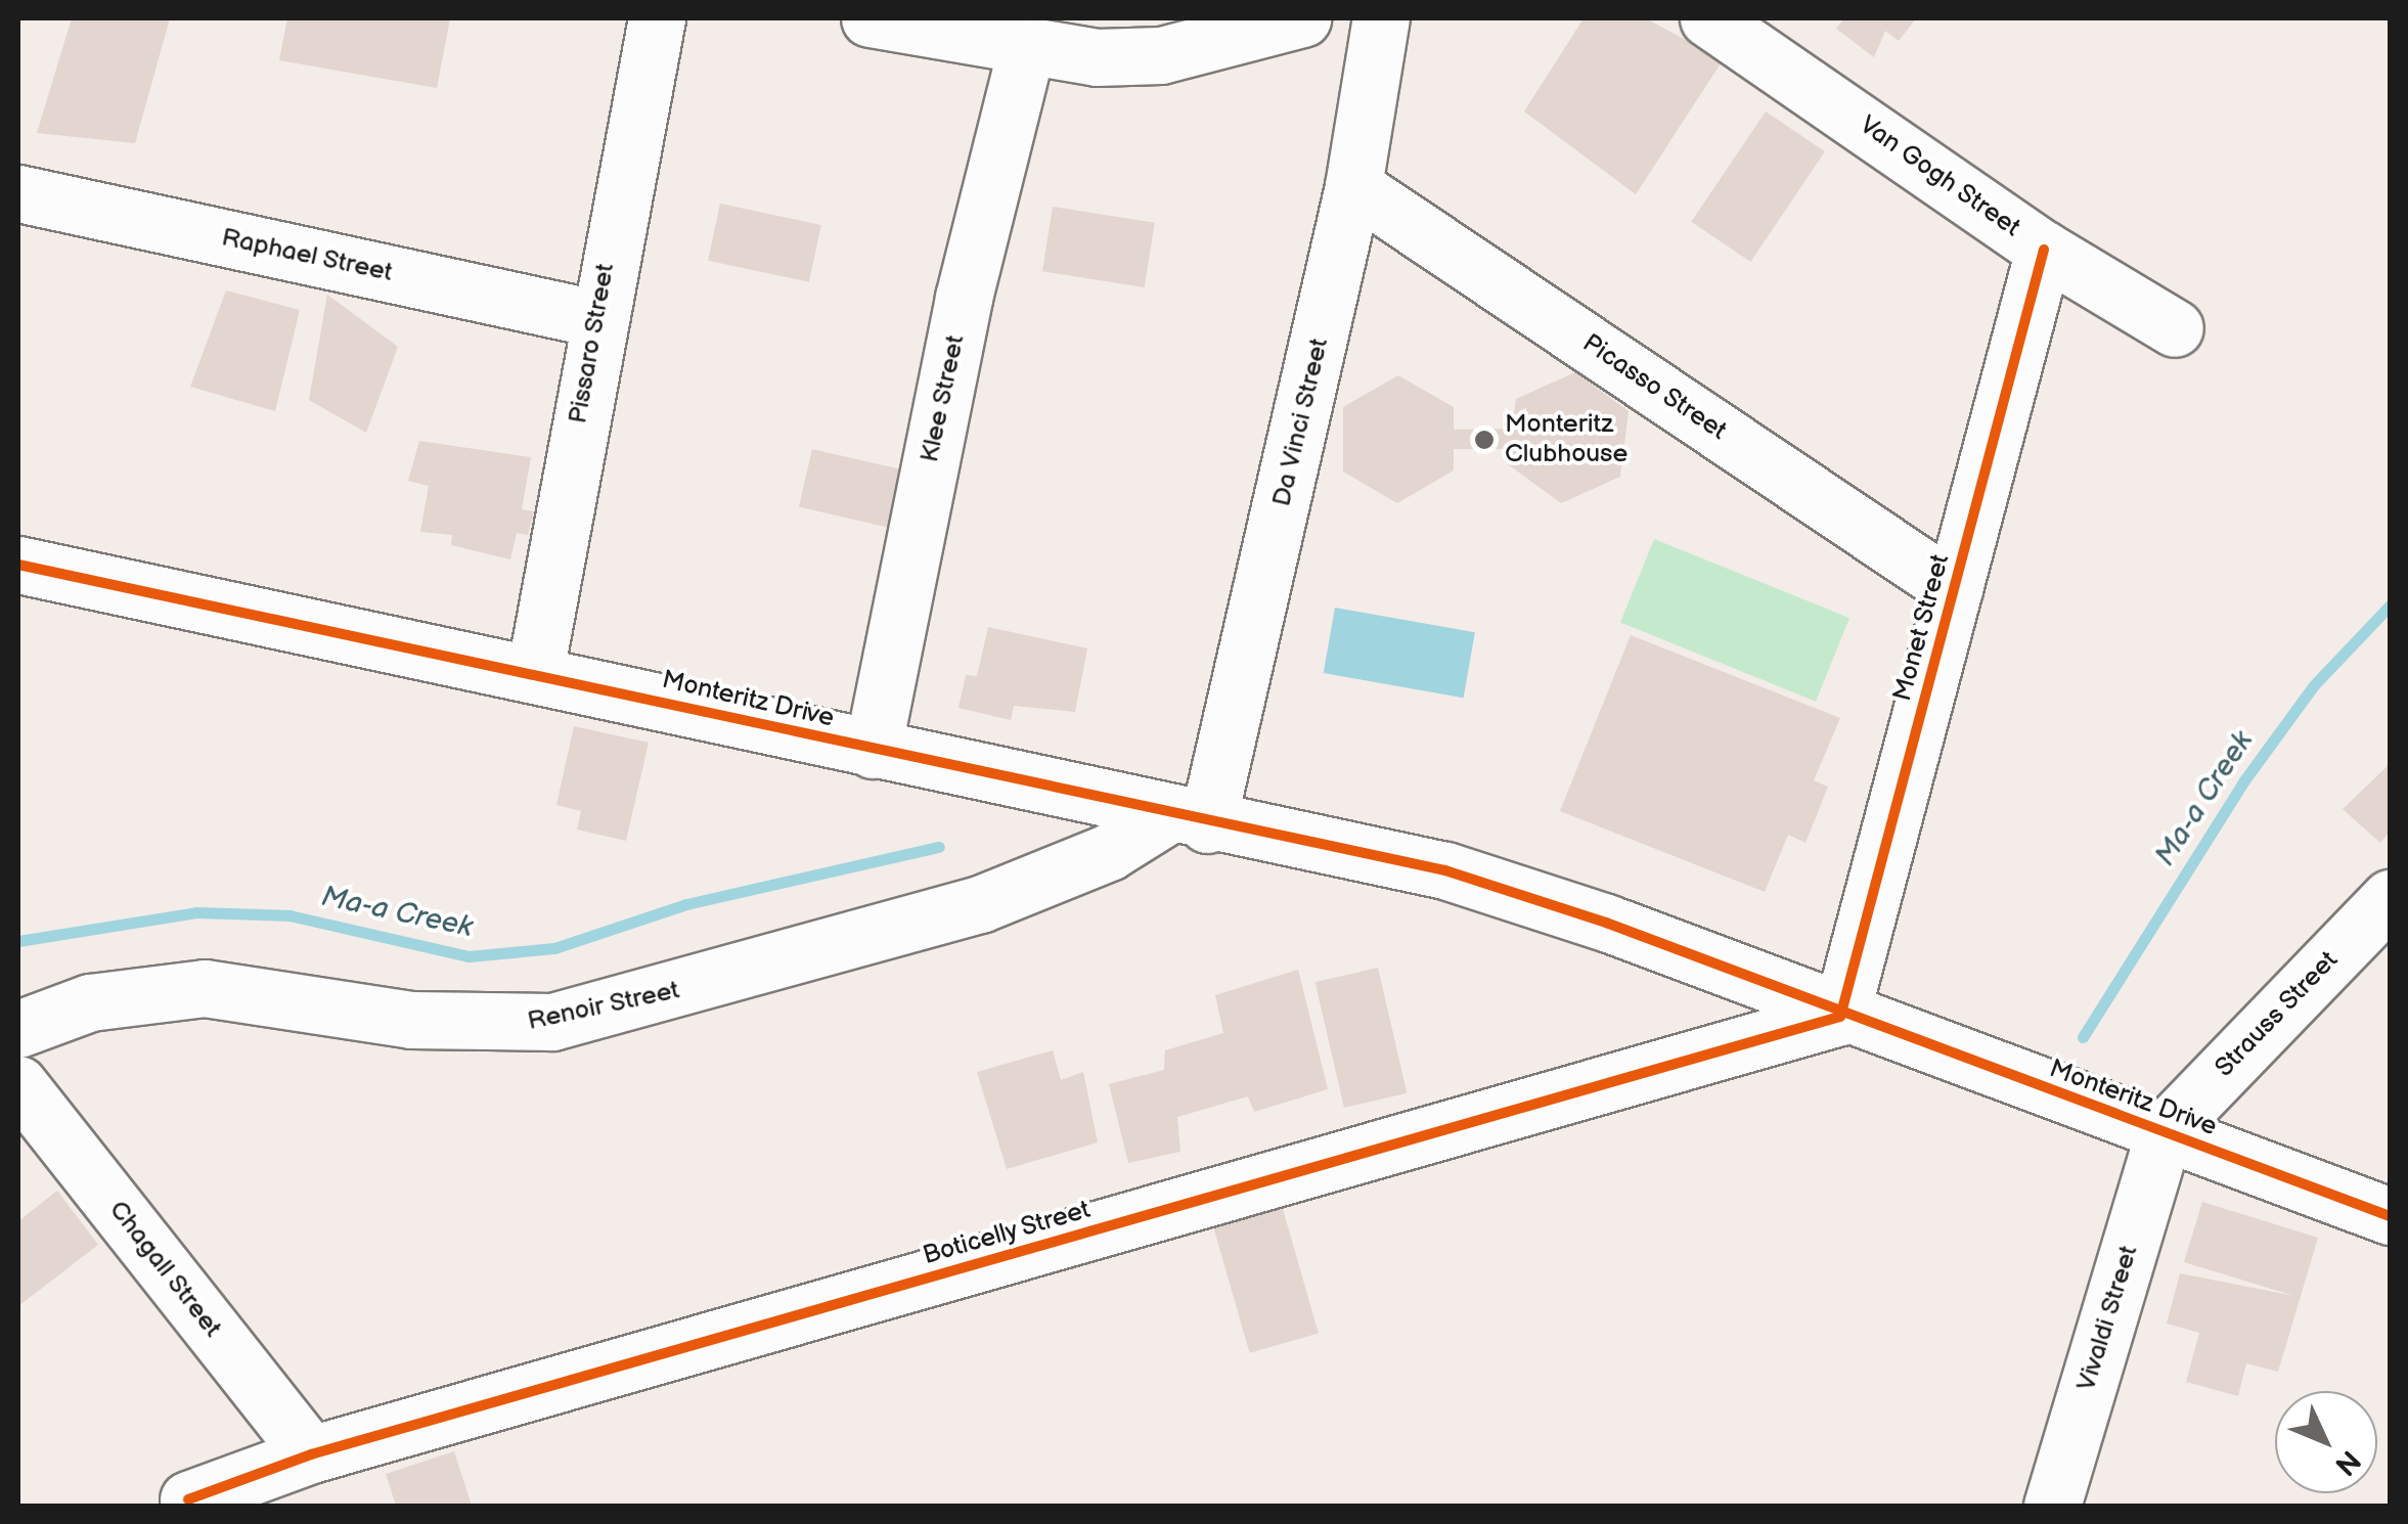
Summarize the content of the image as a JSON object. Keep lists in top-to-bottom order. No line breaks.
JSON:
{"streets":{"street":["Van Gogh Street","Raphael Street","Pissaro Street","Picasso Street","Klee Street","Da Vinci Street","Monet Street","Monteritz Drive","Renoir Street","Strauss Street","Boticelly Street","Chagall Street","Vivaldi Street"]},"crossings":[["Van Gogh Street","Monet Street"],["Raphael Street","Pissaro Street"],["Pissaro Street","Monteritz Drive"],["Picasso Street","Da Vinci Street"],["Picasso Street","Monet Street"],["Klee Street","Monteritz Drive"],["Da Vinci Street","Monteritz Drive"],["Da Vinci Street","Renoir Street"],["Monet Street","Monteritz Drive"],["Monet Street","Boticelly Street"],["Monteritz Drive","Renoir Street"],["Monteritz Drive","Strauss Street"],["Monteritz Drive","Boticelly Street"],["Monteritz Drive","Vivaldi Street"],["Strauss Street","Vivaldi Street"],["Boticelly Street","Chagall Street"]],"water":["Ma-a Creek"],"places":["Monteritz Clubhouse"],"north":"bottom right"}
